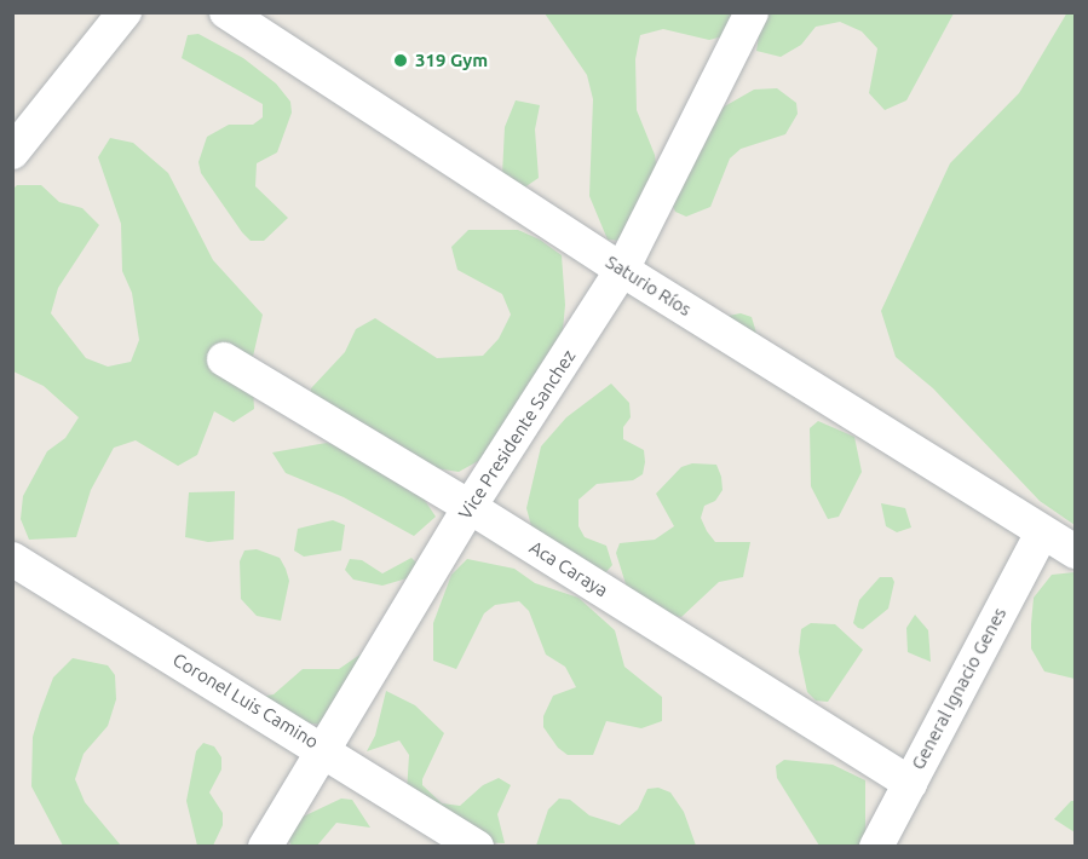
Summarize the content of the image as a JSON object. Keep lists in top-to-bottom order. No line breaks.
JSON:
{"streets":{"street":["Saturio Ríos","Vice Presidente Sanchez","Aca Caraya","General Ignacio Genes","Coronel Luis Camino"]},"crossings":[["Saturio Ríos","Vice Presidente Sanchez"],["Saturio Ríos","General Ignacio Genes"],["Vice Presidente Sanchez","Aca Caraya"],["Vice Presidente Sanchez","Coronel Luis Camino"],["Aca Caraya","General Ignacio Genes"]],"places":["319 Gym"]}
